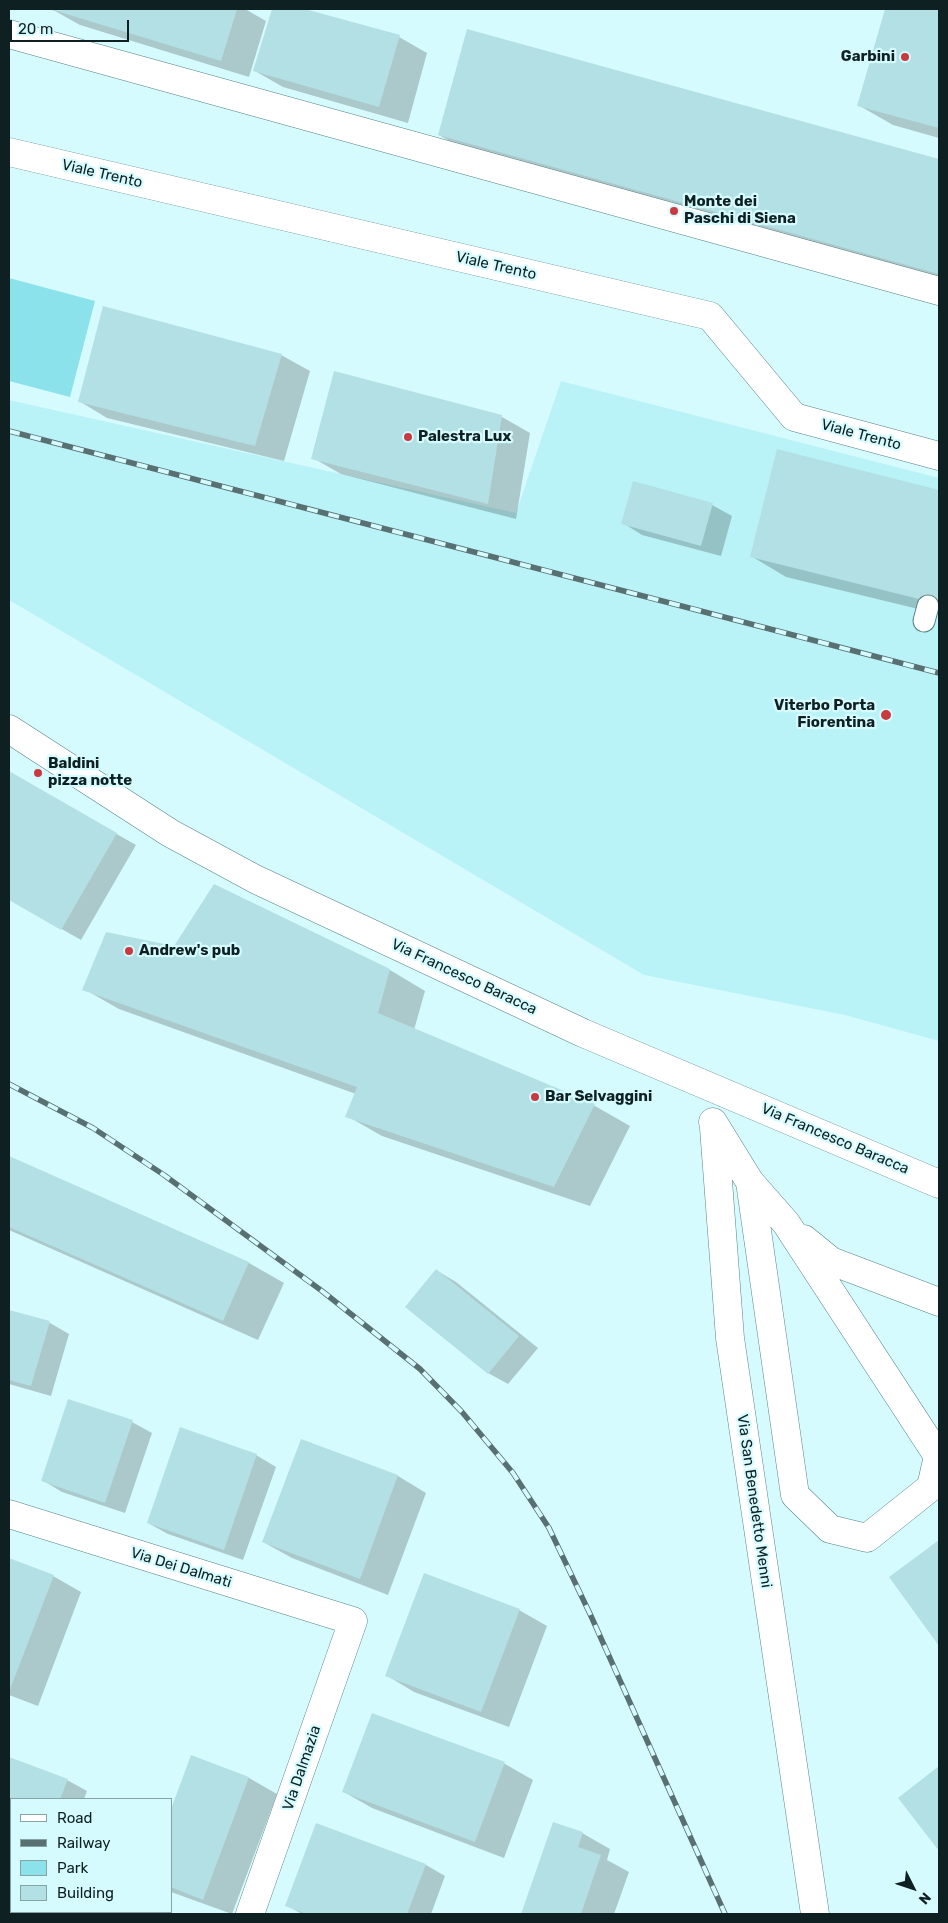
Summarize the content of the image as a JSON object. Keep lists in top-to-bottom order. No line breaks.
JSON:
{"streets":{"street":["Viale Trento","Via Francesco Baracca","Via San Benedetto Menni","Via Dei Dalmati","Via Dalmazia"]},"crossings":[["Via Francesco Baracca","Via San Benedetto Menni"],["Via Dei Dalmati","Via Dalmazia"]],"places":["Garbini","Monte dei Paschi di Siena","Palestra Lux","Viterbo Porta Fiorentina","Baldini pizza notte","Andrew's pub","Bar Selvaggini"],"legend":["Road","Railway","Park","Building"],"scale_bar":"20 m","north":"bottom right"}
